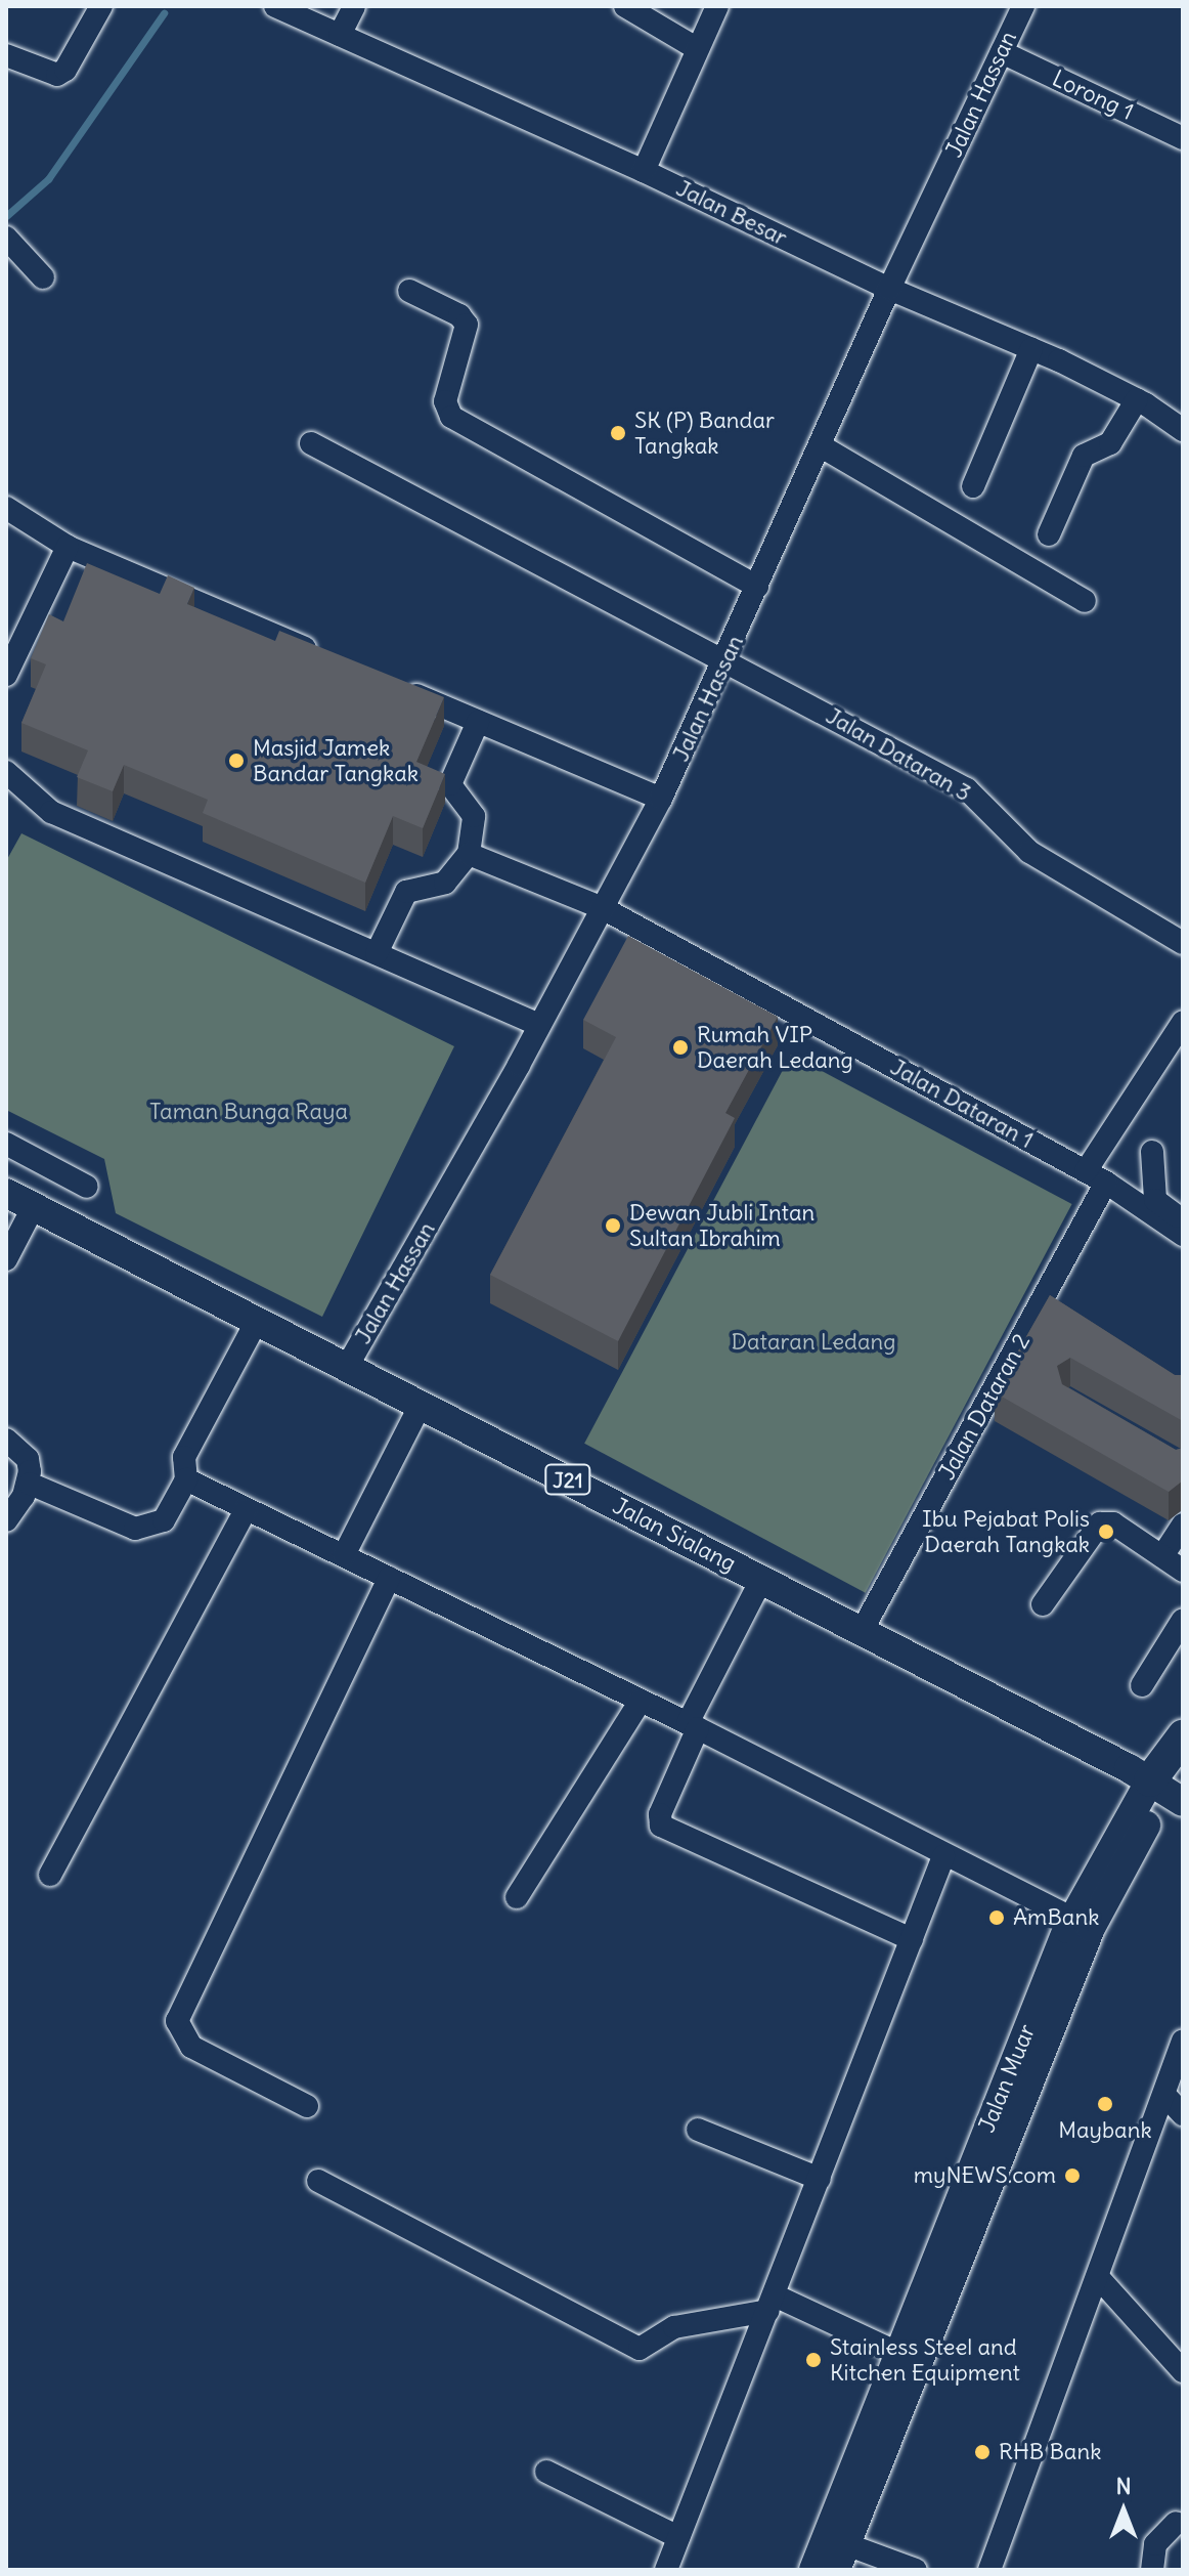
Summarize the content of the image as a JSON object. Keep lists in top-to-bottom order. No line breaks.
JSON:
{"streets":{"main road":["J21","Jalan Sialang","Jalan Muar"],"street":["Jalan Hassan","Lorong 1","Jalan Besar","Jalan Dataran 3","Jalan Dataran 1","Jalan Dataran 2"]},"crossings":[["Jalan Hassan","Lorong 1"],["Jalan Hassan","Jalan Besar"],["Jalan Hassan","Jalan Dataran 3"],["Jalan Hassan","Jalan Dataran 1"],["Jalan Hassan","Jalan Sialang"],["Jalan Dataran 1","Jalan Dataran 2"],["Jalan Dataran 2","Jalan Sialang"],["Jalan Sialang","Jalan Muar"]],"parks":["Taman Bunga Raya","Dataran Ledang"],"places":["SK (P) Bandar Tangkak","Masjid Jamek Bandar Tangkak","Rumah VIP Daerah Ledang","Dewan Jubli Intan Sultan Ibrahim","Ibu Pejabat Polis Daerah Tangkak","AmBank","Maybank","myNEWS.com","Stainless Steel and Kitchen Equipment","RHB Bank"],"north":"top"}
